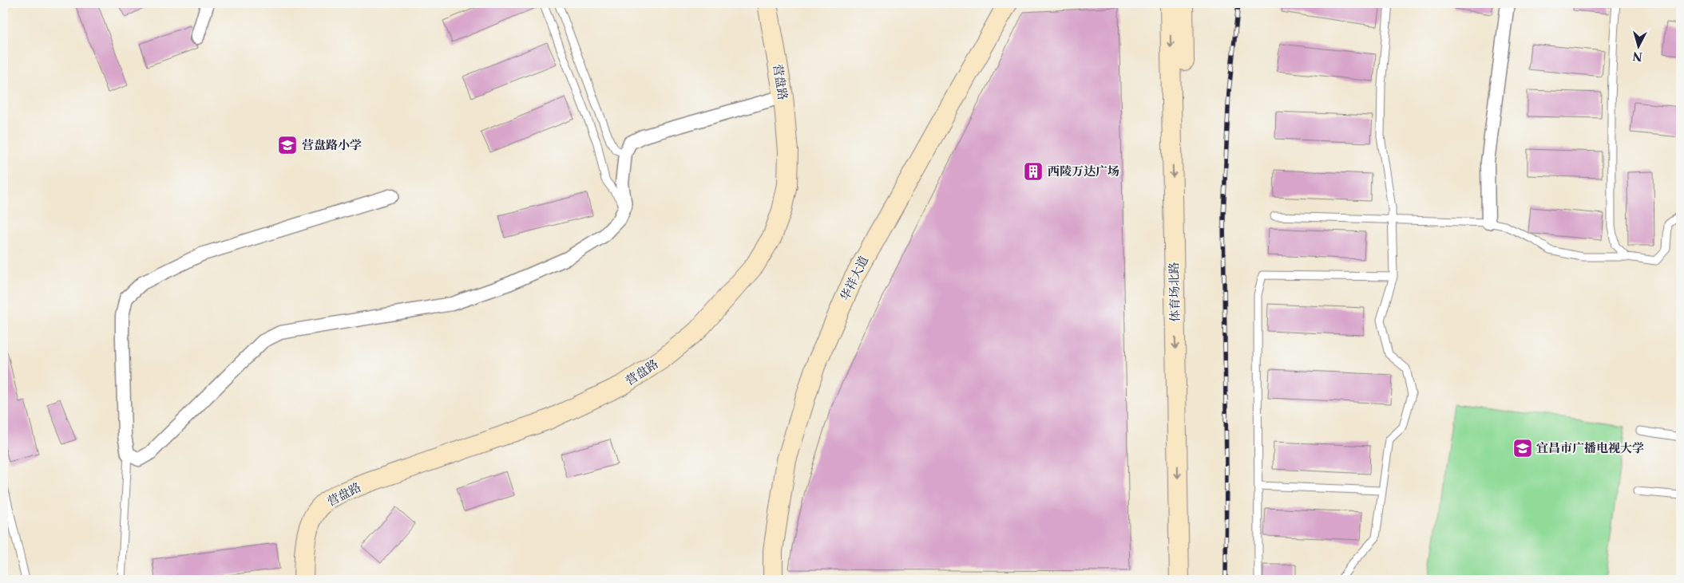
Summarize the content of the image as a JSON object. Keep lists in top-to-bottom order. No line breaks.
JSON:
{"streets":{"street":["营盘路","华祥大道","体育场北路"]},"places":{"school or university":["营盘路小学","宜昌市广播电视大学"],"building":["西陵万达广场"]},"north":"bottom"}
